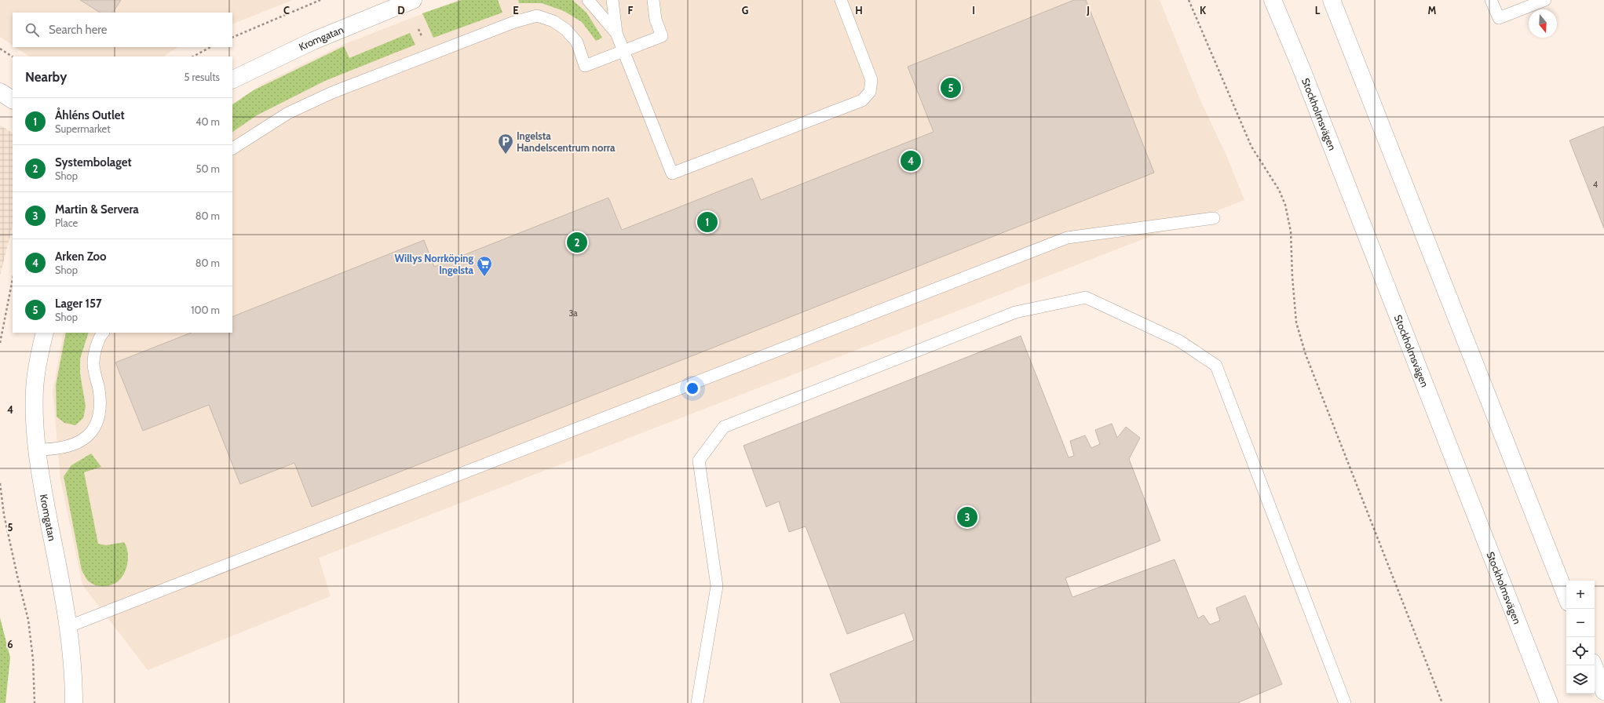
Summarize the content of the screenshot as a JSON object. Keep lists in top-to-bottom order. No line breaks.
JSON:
{"streets":{"main road":["Kromgatan","Stockholmsvägen"]},"places":{"parking":["Ingelsta Handelscentrum norra"],"supermarket":["Willys Norrköping Ingelsta"]},"house_numbers":["4","3a"],"north":"bottom","page":{"search":"Search here","heading":["Nearby","5 results"],"pins":["5","4","1","2","3"],"list":[{"mark":"1","name":"Åhléns Outlet","note":"Supermarket","value":"40 m"},{"mark":"2","name":"Systembolaget","note":"Shop","value":"50 m"},{"mark":"3","name":"Martin & Servera","note":"Place","value":"80 m"},{"mark":"4","name":"Arken Zoo","note":"Shop","value":"80 m"},{"mark":"5","name":"Lager 157","note":"Shop","value":"100 m"}],"map_buttons":["+","−"]},"grid":{"columns":["C","D","E","F","G","H","I","J","K","L","M"],"rows":["4","5","6"]}}
